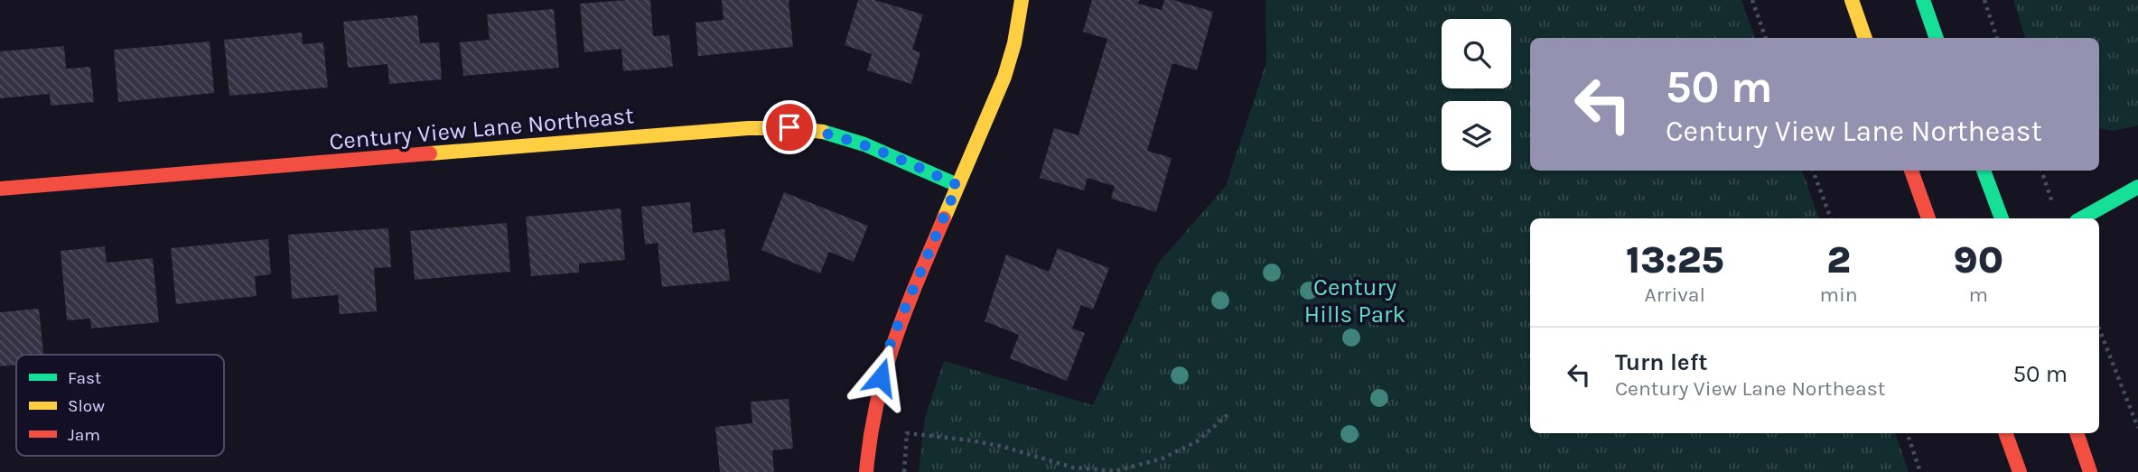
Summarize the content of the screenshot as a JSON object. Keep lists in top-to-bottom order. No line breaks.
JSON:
{"streets":{"street":["Century View Lane Northeast"]},"parks":["Century Hills Park"],"legend":["Fast","Slow","Jam"],"page":{"turn":["50 m","Century View Lane Northeast"],"eta":["13:25","Arrival","2","min","90","m"],"list":[{"name":"Turn left","note":"Century View Lane Northeast","value":"50 m"}]}}
